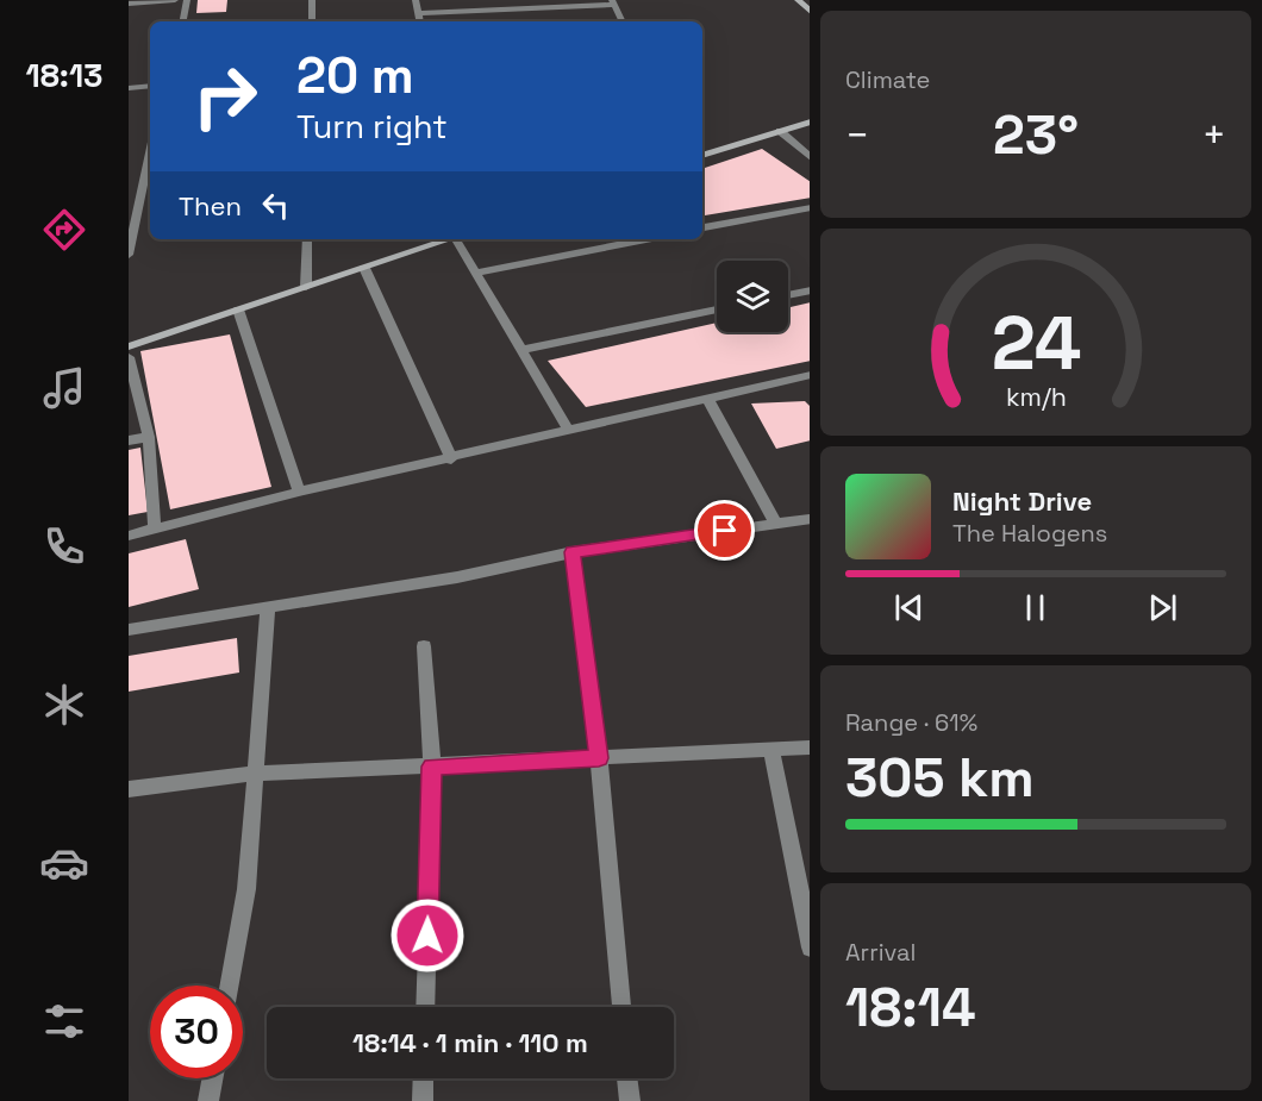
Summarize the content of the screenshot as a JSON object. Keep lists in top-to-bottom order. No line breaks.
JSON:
{"page":{"tabs":"18:13","tile":["Climate",["Range · 61%","305 km"],["Arrival","18:14"]],"turn":["20 m","Turn right"],"heat":["−","23°","+"],"then":"Then","song":["Night Drive","The Halogens"],"limit":"30","trip":"18:14 · 1 min · 110 m","gauge":["24","km/h"]}}
